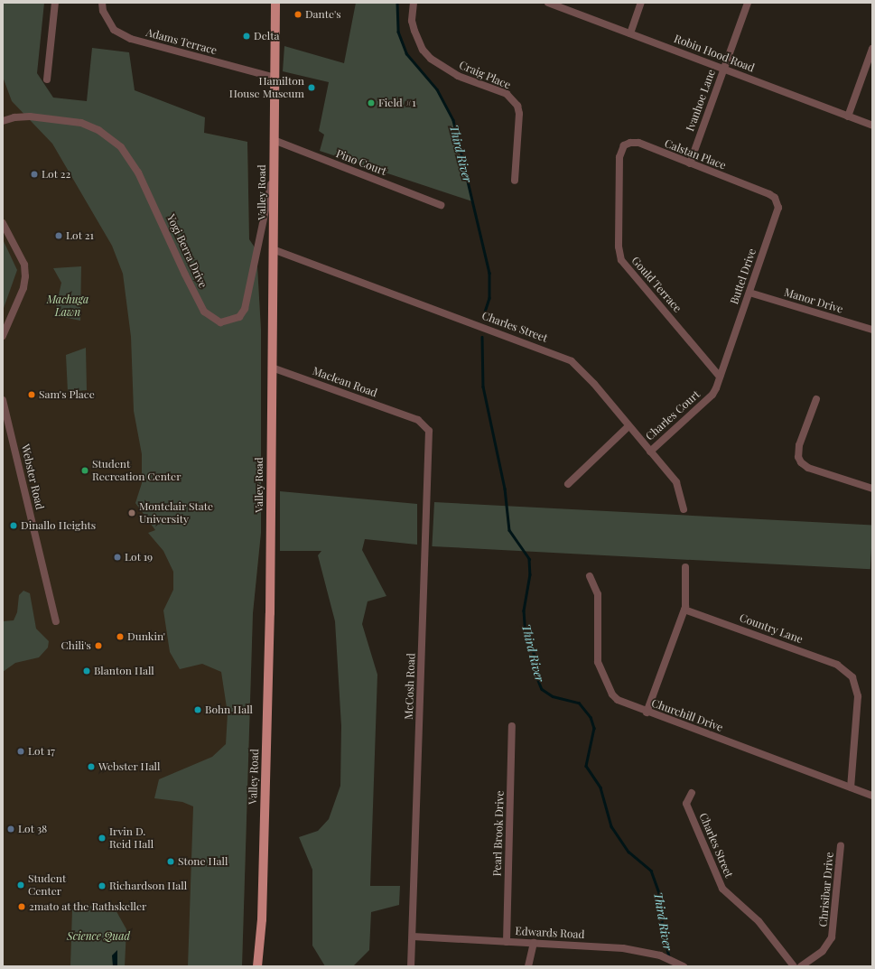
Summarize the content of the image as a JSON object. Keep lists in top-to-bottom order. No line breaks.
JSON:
{"streets":{"main road":["Valley Road"],"street":["Adams Terrace","Robin Hood Road","Craig Place","Ivanhoe Lane","Calstan Place","Pino Court","Yogi Berra Drive","Buttel Drive","Gould Terrace","Manor Drive","Charles Street","Maclean Road","Charles Court","Webster Road","Country Lane","McCosh Road","Churchill Drive","Pearl Brook Drive","Chrisibar Drive","Edwards Road"]},"crossings":[["Adams Terrace","Valley Road"],["Robin Hood Road","Ivanhoe Lane"],["Ivanhoe Lane","Calstan Place"],["Calstan Place","Buttel Drive"],["Calstan Place","Gould Terrace"],["Pino Court","Valley Road"],["Valley Road","Yogi Berra Drive"],["Valley Road","Charles Street"],["Valley Road","Maclean Road"],["Buttel Drive","Gould Terrace"],["Buttel Drive","Manor Drive"],["Buttel Drive","Charles Court"],["Gould Terrace","Charles Court"],["Charles Street","Charles Court"],["Maclean Road","McCosh Road"],["Country Lane","Churchill Drive"],["McCosh Road","Edwards Road"],["Pearl Brook Drive","Edwards Road"]],"water":["Third River"],"parks":["Machuga Lawn","Science Quad"],"places":["Dante's","Delta","Hamilton House Museum","Field #1","Lot 22","Lot 21","Sam's Place","Student Recreation Center","Montclair State University","Dinallo Heights","Lot 19","Dunkin'","Chili's","Blanton Hall","Bohn Hall","Lot 17","Webster Hall","Lot 38","Irvin D. Reid Hall","Stone Hall","Student Center","Richardson Hall","2mato at the Rathskeller"]}
